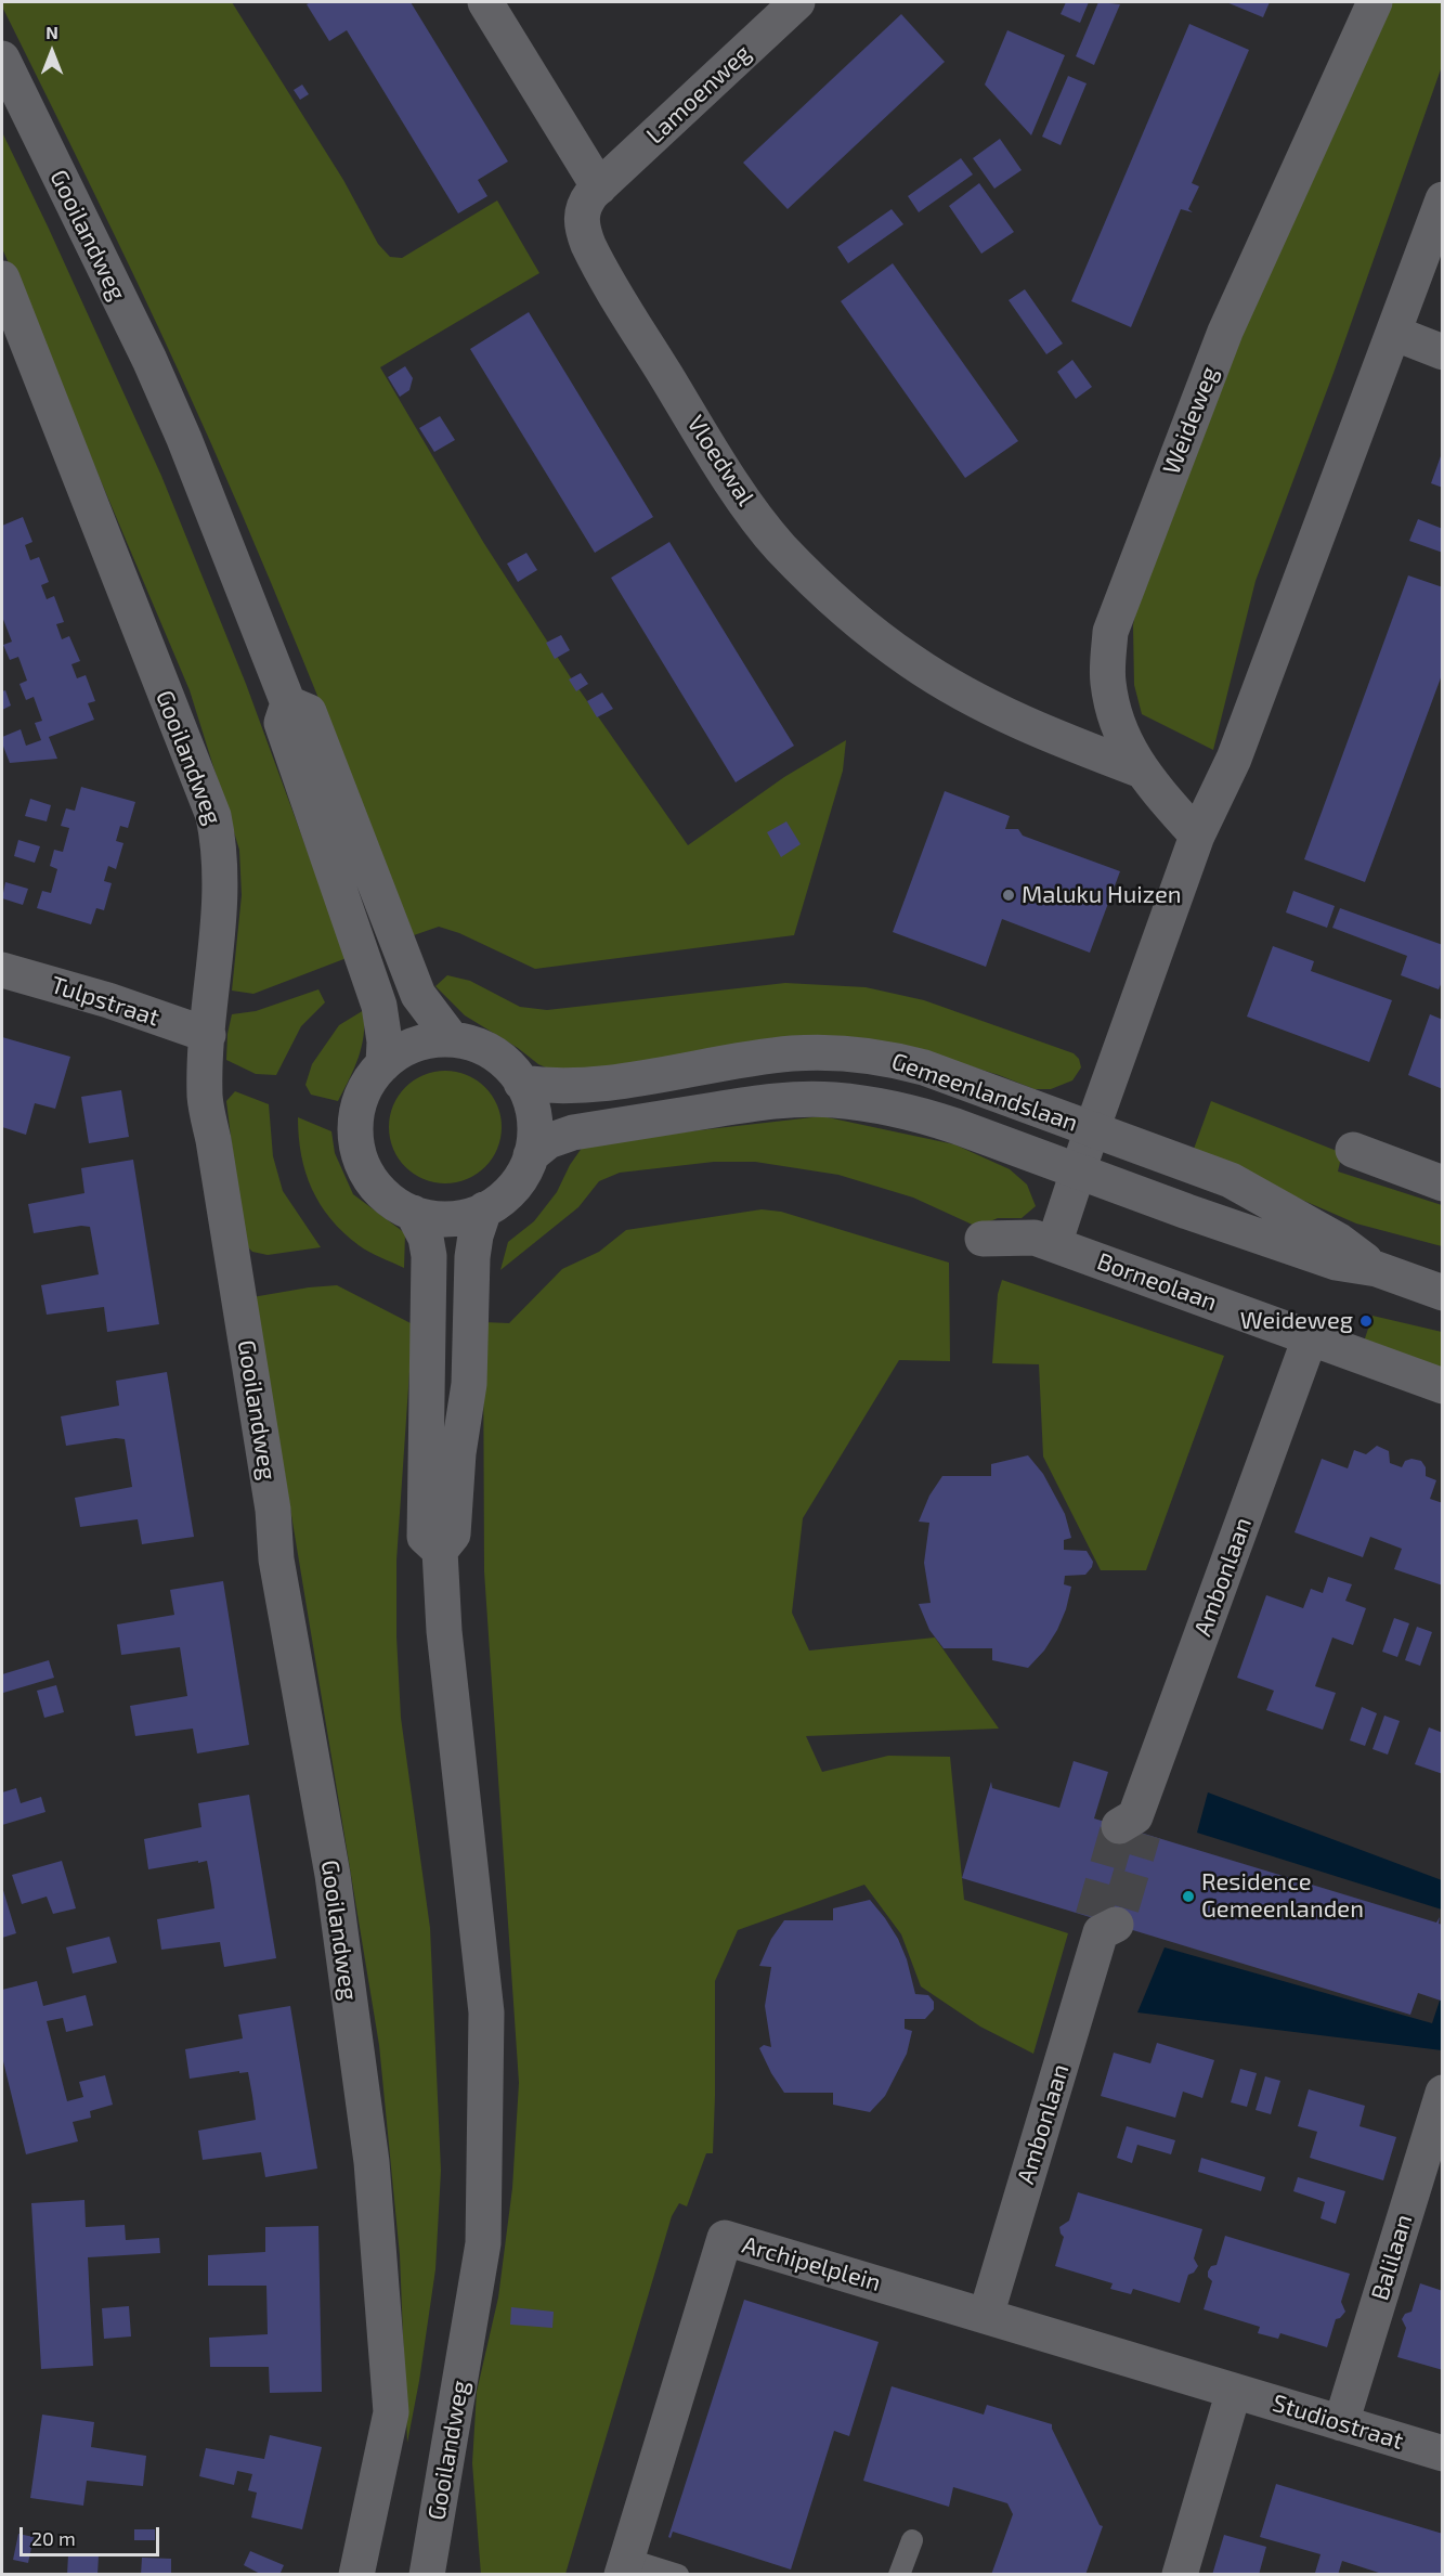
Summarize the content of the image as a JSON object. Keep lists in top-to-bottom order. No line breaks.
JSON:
{"streets":{"street":["Lamoenweg","Gooilandweg","Weideweg","Vloedwal","Tulpstraat","Gemeenlandslaan","Borneolaan","Ambonlaan","Balilaan","Archipelplein","Studiostraat"]},"crossings":[["Lamoenweg","Vloedwal"],["Gooilandweg","Tulpstraat"],["Gooilandweg","Gemeenlandslaan"],["Weideweg","Vloedwal"],["Borneolaan","Ambonlaan"],["Ambonlaan","Archipelplein"],["Balilaan","Studiostraat"],["Archipelplein","Studiostraat"]],"places":["Maluku Huizen","Weideweg","Residence Gemeenlanden"],"scale_bar":"20 m","north":"top"}
